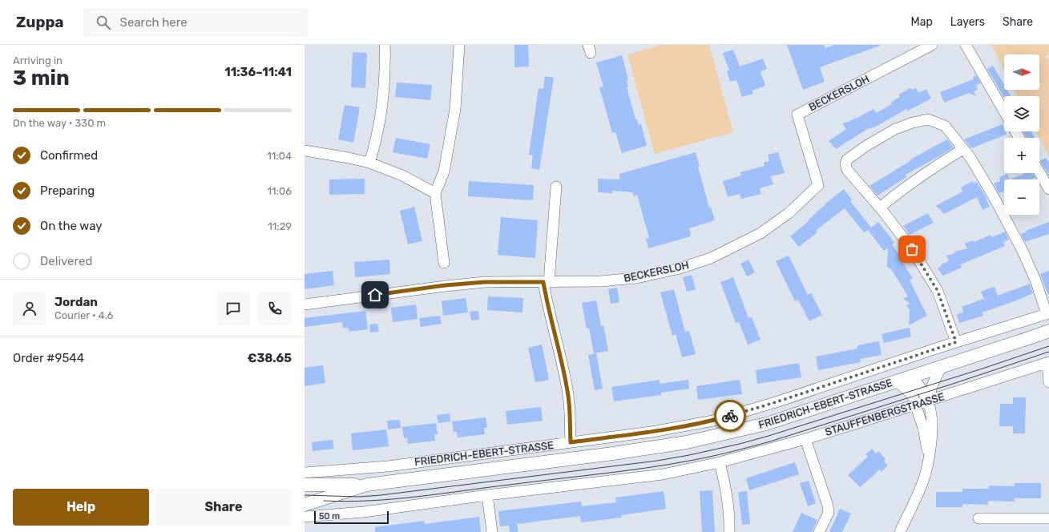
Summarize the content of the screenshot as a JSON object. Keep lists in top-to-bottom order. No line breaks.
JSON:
{"streets":{"main road":["FRIEDRICH-EBERT-STRASSE"],"street":["BECKERSLOH","STAUFFENBERGSTRASSE"]},"scale_bar":"50 m","north":"right","page":{"header":"Zuppa","search":"Search here","nav":["Map","Layers","Share"],"heading":["3 min","Arriving in","11:36–11:41"],"panel":["Jordan","Courier · 4.6","Order #9544","€38.65"],"map_buttons":["+","−"],"bar":"On the way · 330 m","list":[["Confirmed","11:04"],["Preparing","11:06"],["On the way","11:29"],"Delivered"],"buttons":["Help","Share"],"scale":"50 m"}}
